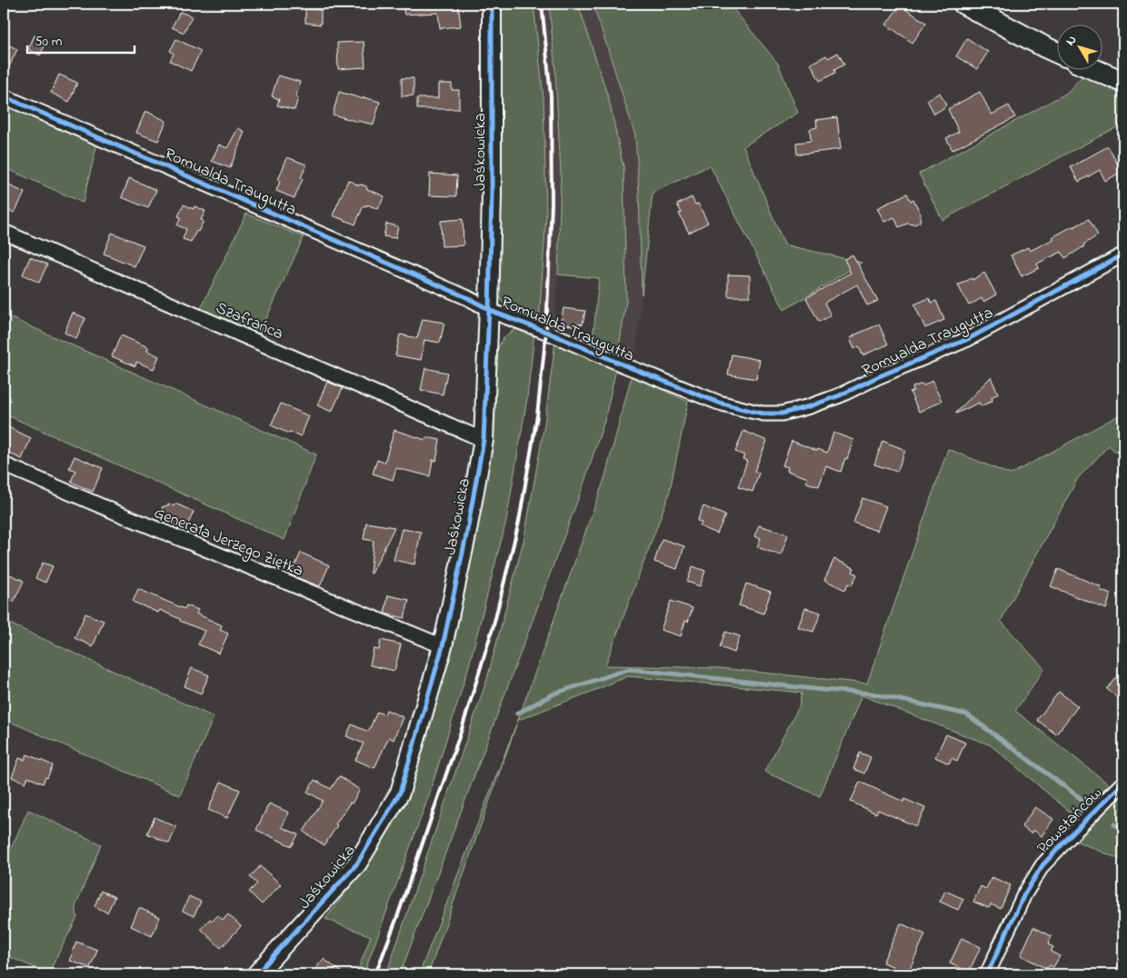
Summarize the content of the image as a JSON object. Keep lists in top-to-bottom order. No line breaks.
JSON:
{"streets":{"street":["Jaśkowicka","Romualda Traugutta","Szafrańca","Generała Jerzego Ziętka","Powstańców"]},"crossings":[["Jaśkowicka","Romualda Traugutta"],["Jaśkowicka","Szafrańca"],["Jaśkowicka","Generała Jerzego Ziętka"]],"scale_bar":"50 m","north":"top left"}
